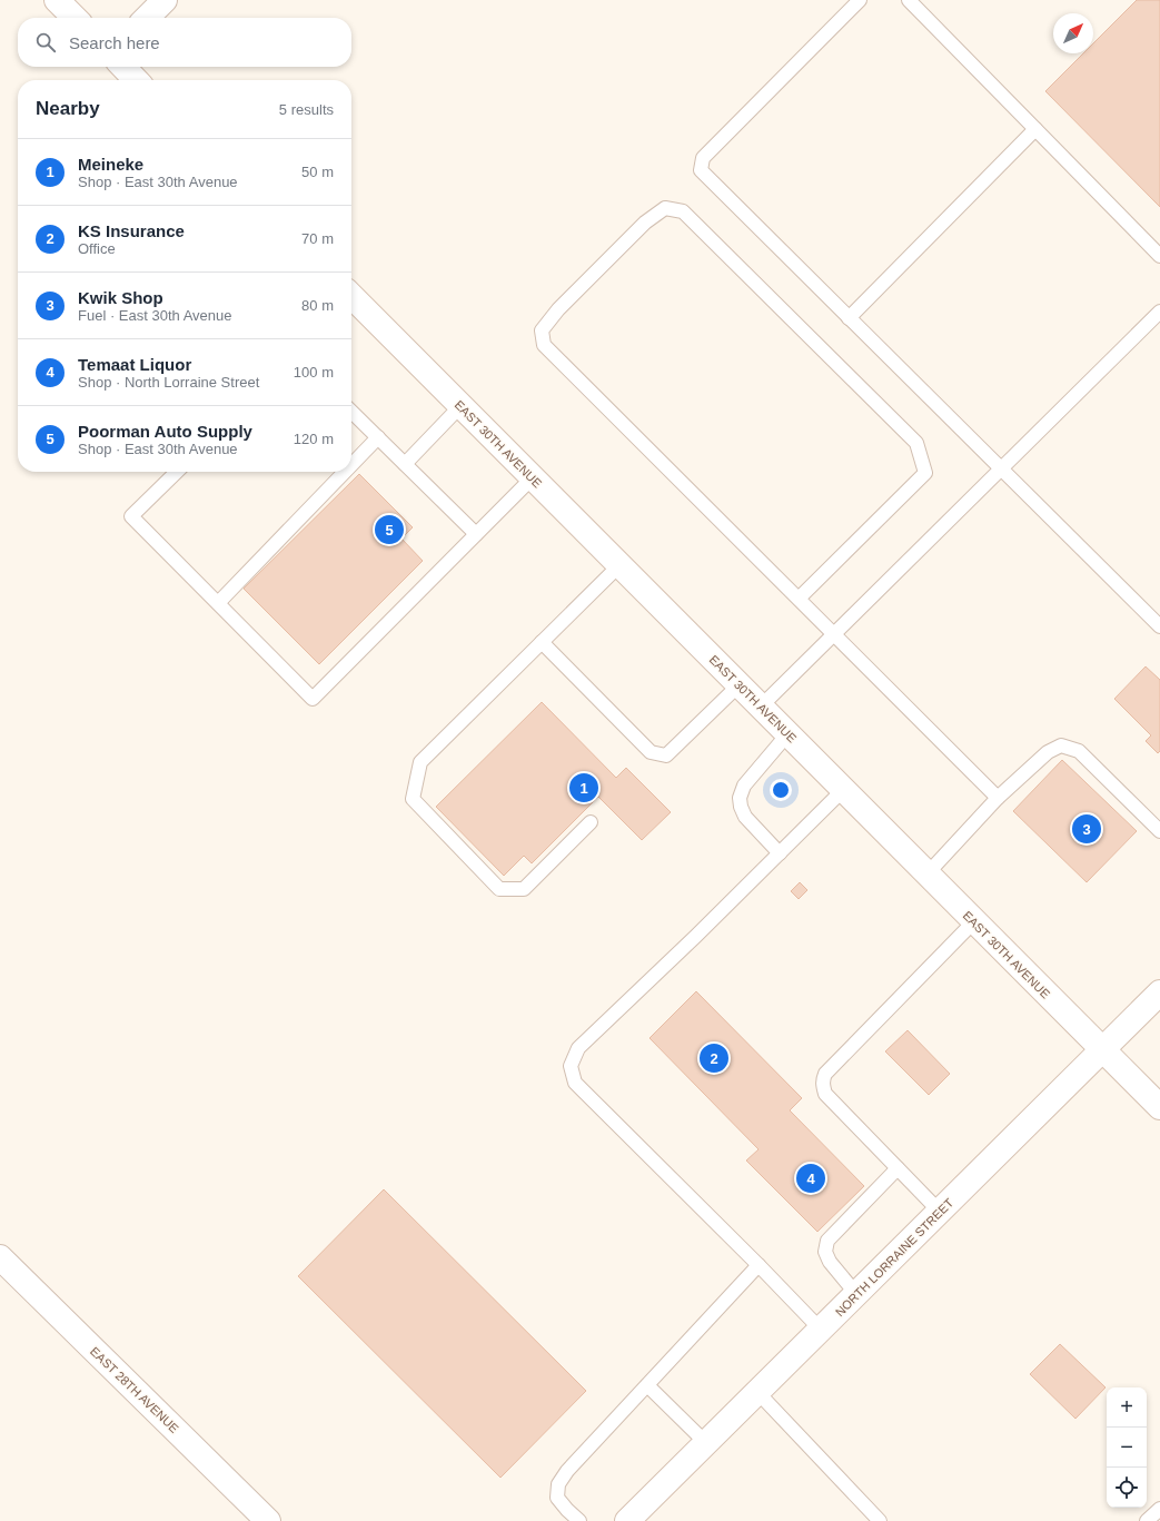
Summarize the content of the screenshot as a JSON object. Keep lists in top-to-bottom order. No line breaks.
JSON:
{"streets":{"main road":["EAST 30TH AVENUE","NORTH LORRAINE STREET","EAST 28TH AVENUE"]},"crossings":[["EAST 30TH AVENUE","NORTH LORRAINE STREET"]],"north":"top right","page":{"search":"Search here","heading":["Nearby","5 results"],"list":[{"mark":"1","name":"Meineke","note":"Shop · East 30th Avenue","value":"50 m"},{"mark":"2","name":"KS Insurance","note":"Office","value":"70 m"},{"mark":"3","name":"Kwik Shop","note":"Fuel · East 30th Avenue","value":"80 m"},{"mark":"4","name":"Temaat Liquor","note":"Shop · North Lorraine Street","value":"100 m"},{"mark":"5","name":"Poorman Auto Supply","note":"Shop · East 30th Avenue","value":"120 m"}],"pins":["5","1","3","2","4"],"map_buttons":["+","−"]}}
